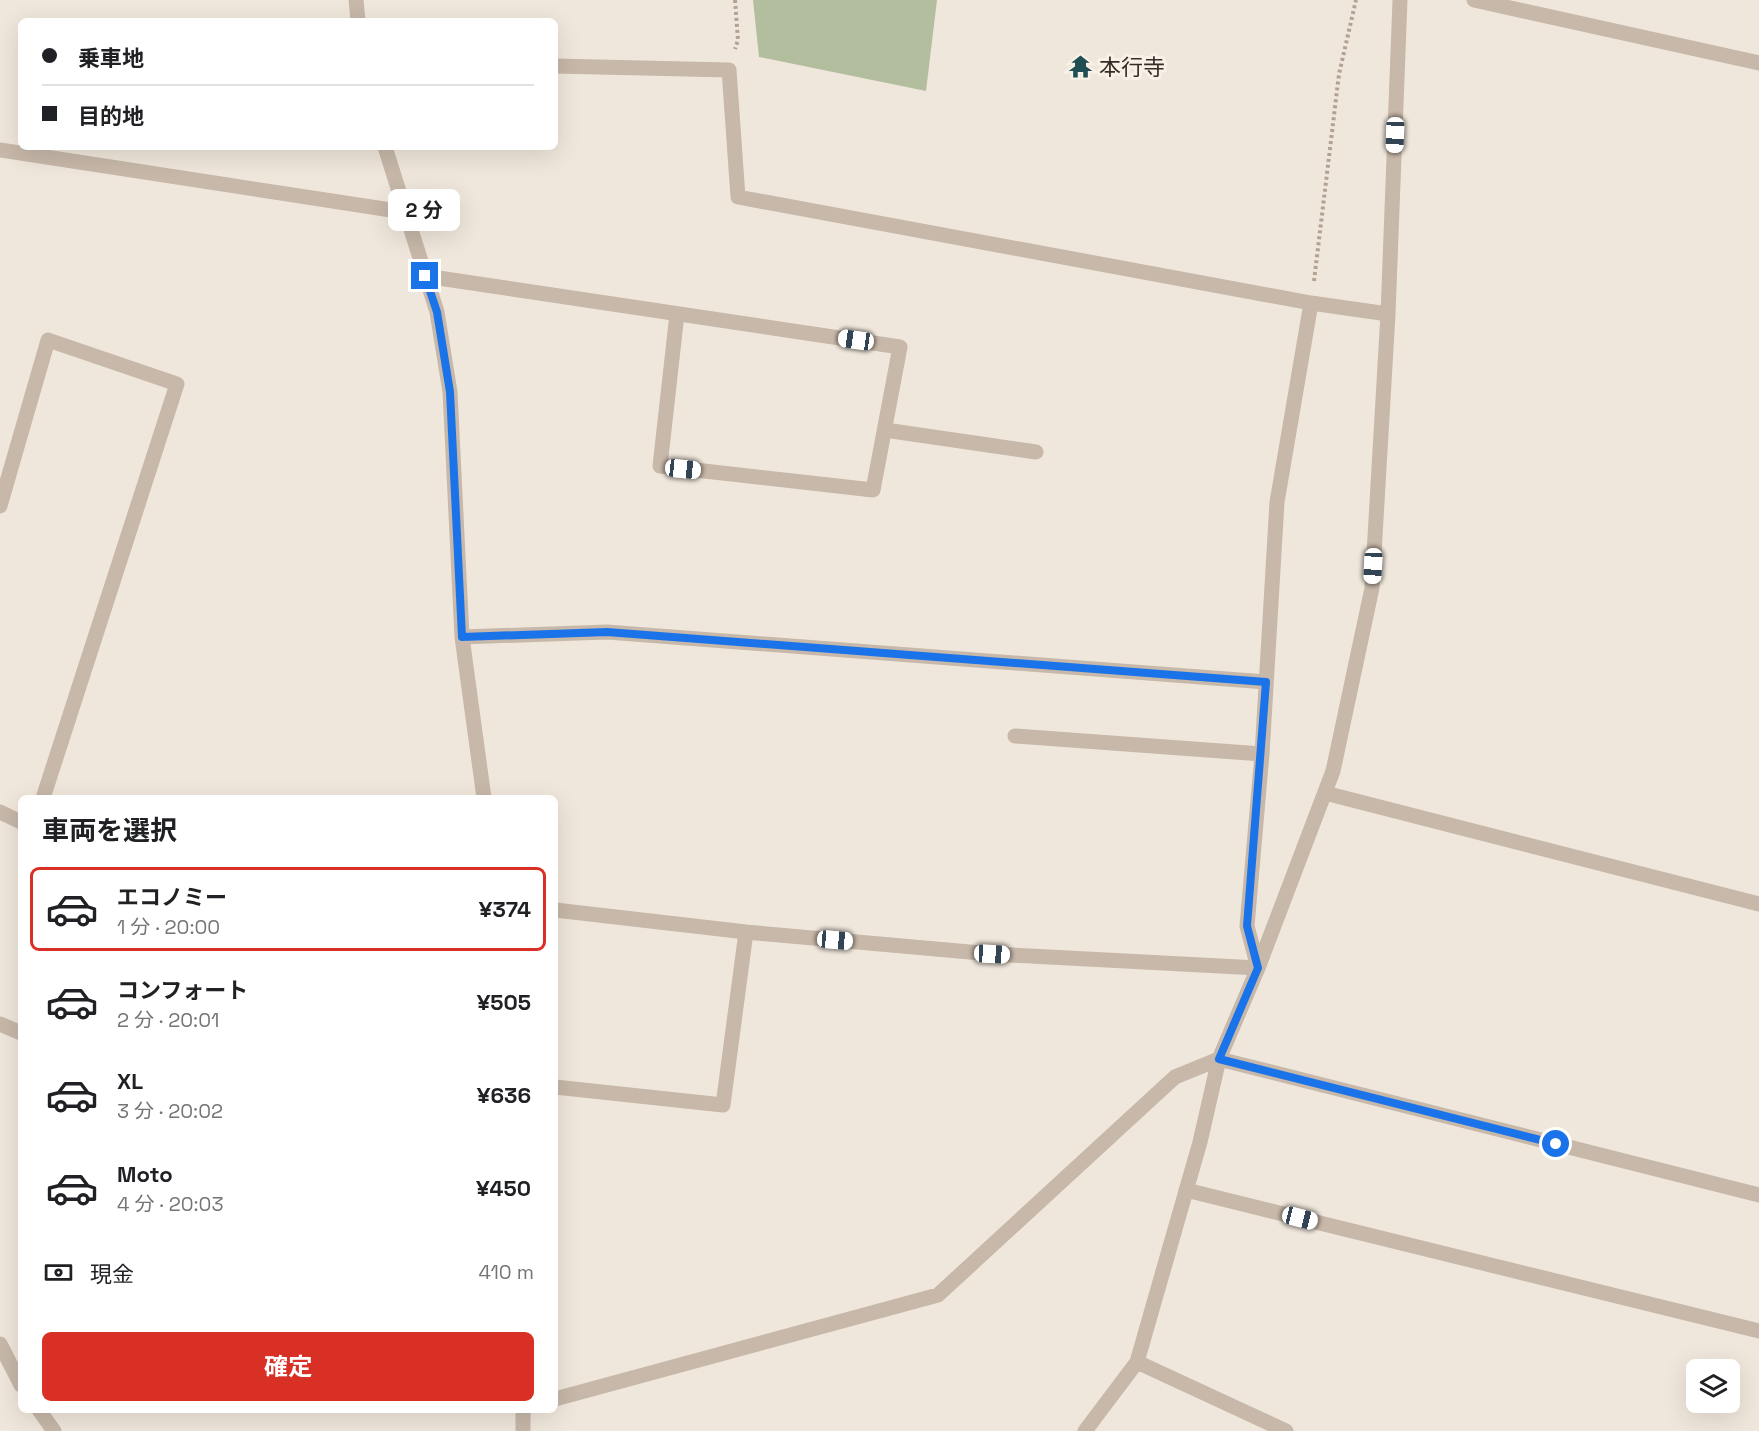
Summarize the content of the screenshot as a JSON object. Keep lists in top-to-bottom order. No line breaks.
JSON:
{"places":{"temple":["本行寺"]},"page":{"banner":["乗車地","目的地"],"bubble":"2 分","heading":"車両を選択","list":[{"name":"エコノミー","note":"1 分 · 20:00","value":"¥374"},{"name":"コンフォート","note":"2 分 · 20:01","value":"¥505"},{"name":"XL","note":"3 分 · 20:02","value":"¥636"},{"name":"Moto","note":"4 分 · 20:03","value":"¥450"}],"pay":["現金","410 m"],"buttons":"確定"}}
